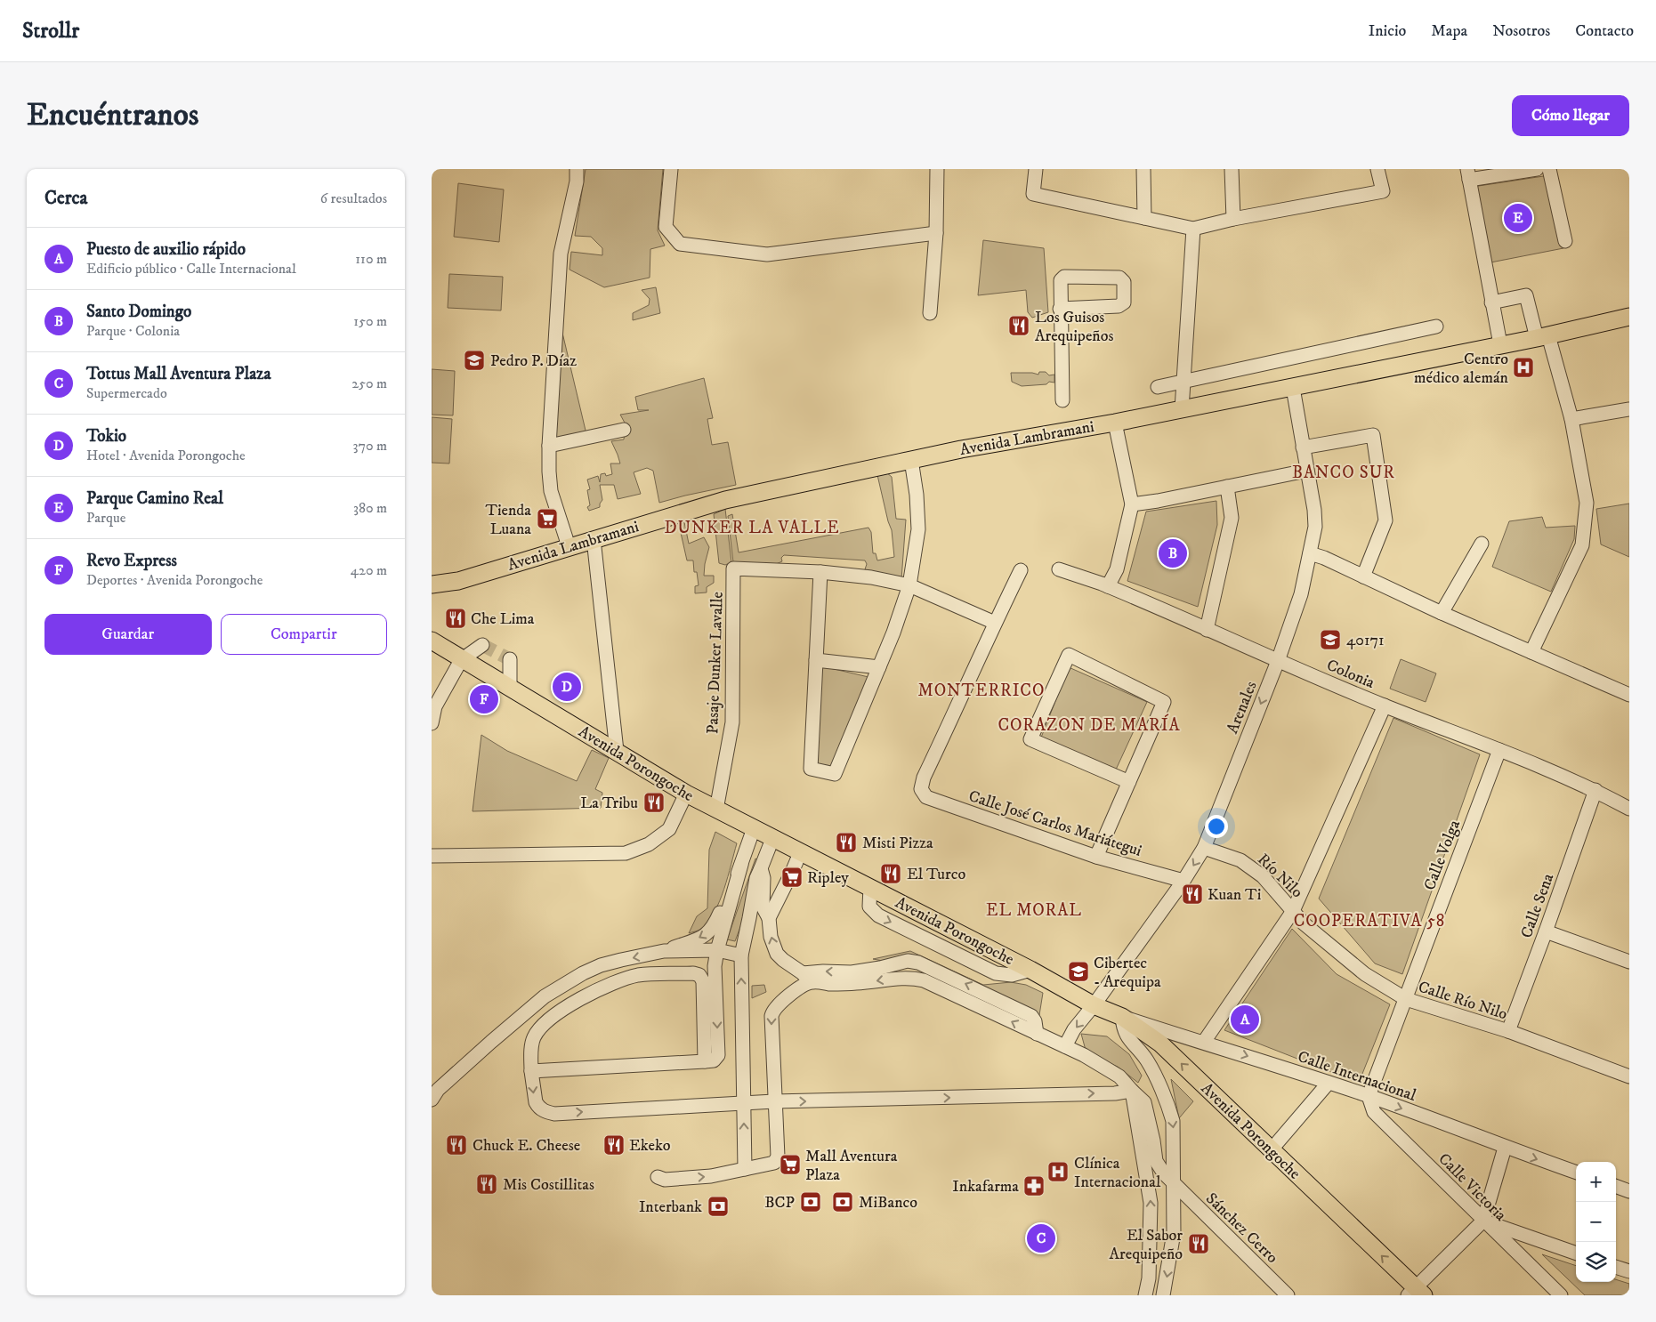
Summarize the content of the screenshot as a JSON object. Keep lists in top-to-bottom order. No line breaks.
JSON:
{"streets":{"main road":["Avenida Lambramani","Avenida Porongoche"],"street":["Pasaje Dunker Lavalle","Colonia","Arenales","Calle José Carlos Mariátegui","Calle Volga","Río Nilo","Calle Sena","Calle Río Nilo","Calle Internacional","Calle Victoria","Sánchez Cerro"]},"crossings":[["Avenida Lambramani","Arenales"],["Pasaje Dunker Lavalle","Avenida Porongoche"],["Colonia","Arenales"],["Colonia","Calle Volga"],["Colonia","Calle Sena"],["Arenales","Avenida Porongoche"],["Arenales","Calle José Carlos Mariátegui"],["Arenales","Río Nilo"],["Arenales","Sánchez Cerro"],["Avenida Porongoche","Calle Internacional"],["Calle Volga","Calle Río Nilo"],["Calle Volga","Calle Internacional"],["Calle Volga","Calle Victoria"],["Río Nilo","Calle Río Nilo"],["Calle Sena","Calle Río Nilo"],["Calle Internacional","Calle Victoria"]],"one_way":["Calle Internacional"],"districts":["BANCO SUR","DUNKER LA VALLE","MONTERRICO","CORAZON DE MARÍA","EL MORAL","COOPERATIVA 58"],"places":{"restaurant":["Los Guisos Arequipeños","Che Lima","La Tribu","Misti Pizza","El Turco","Kuan Ti","Chuck E. Cheese","Ekeko","Mis Costillitas","El Sabor Arequipeño"],"school or university":["Pedro P. Díaz","40171","Cibertec - Arequipa"],"hospital":["Centro médico alemán","Clínica Internacional"],"supermarket":["Tienda Luana","Ripley","Mall Aventura Plaza"],"pharmacy":["Inkafarma"],"bank":["BCP","MiBanco","Interbank"]},"page":{"header":"Strollr","nav":["Inicio","Mapa","Nosotros","Contacto"],"buttons":["Cómo llegar",["Guardar","Compartir"]],"title":"Encuéntranos","heading":["Cerca","6 resultados"],"pins":["E","B","D","F","A","C"],"list":[{"mark":"A","name":"Puesto de auxilio rápido","note":"Edificio público · Calle Internacional","value":"110 m"},{"mark":"B","name":"Santo Domingo","note":"Parque · Colonia","value":"150 m"},{"mark":"C","name":"Tottus Mall Aventura Plaza","note":"Supermercado","value":"250 m"},{"mark":"D","name":"Tokio","note":"Hotel · Avenida Porongoche","value":"370 m"},{"mark":"E","name":"Parque Camino Real","note":"Parque","value":"380 m"},{"mark":"F","name":"Revo Express","note":"Deportes · Avenida Porongoche","value":"420 m"}],"map_buttons":["+","−"]}}
